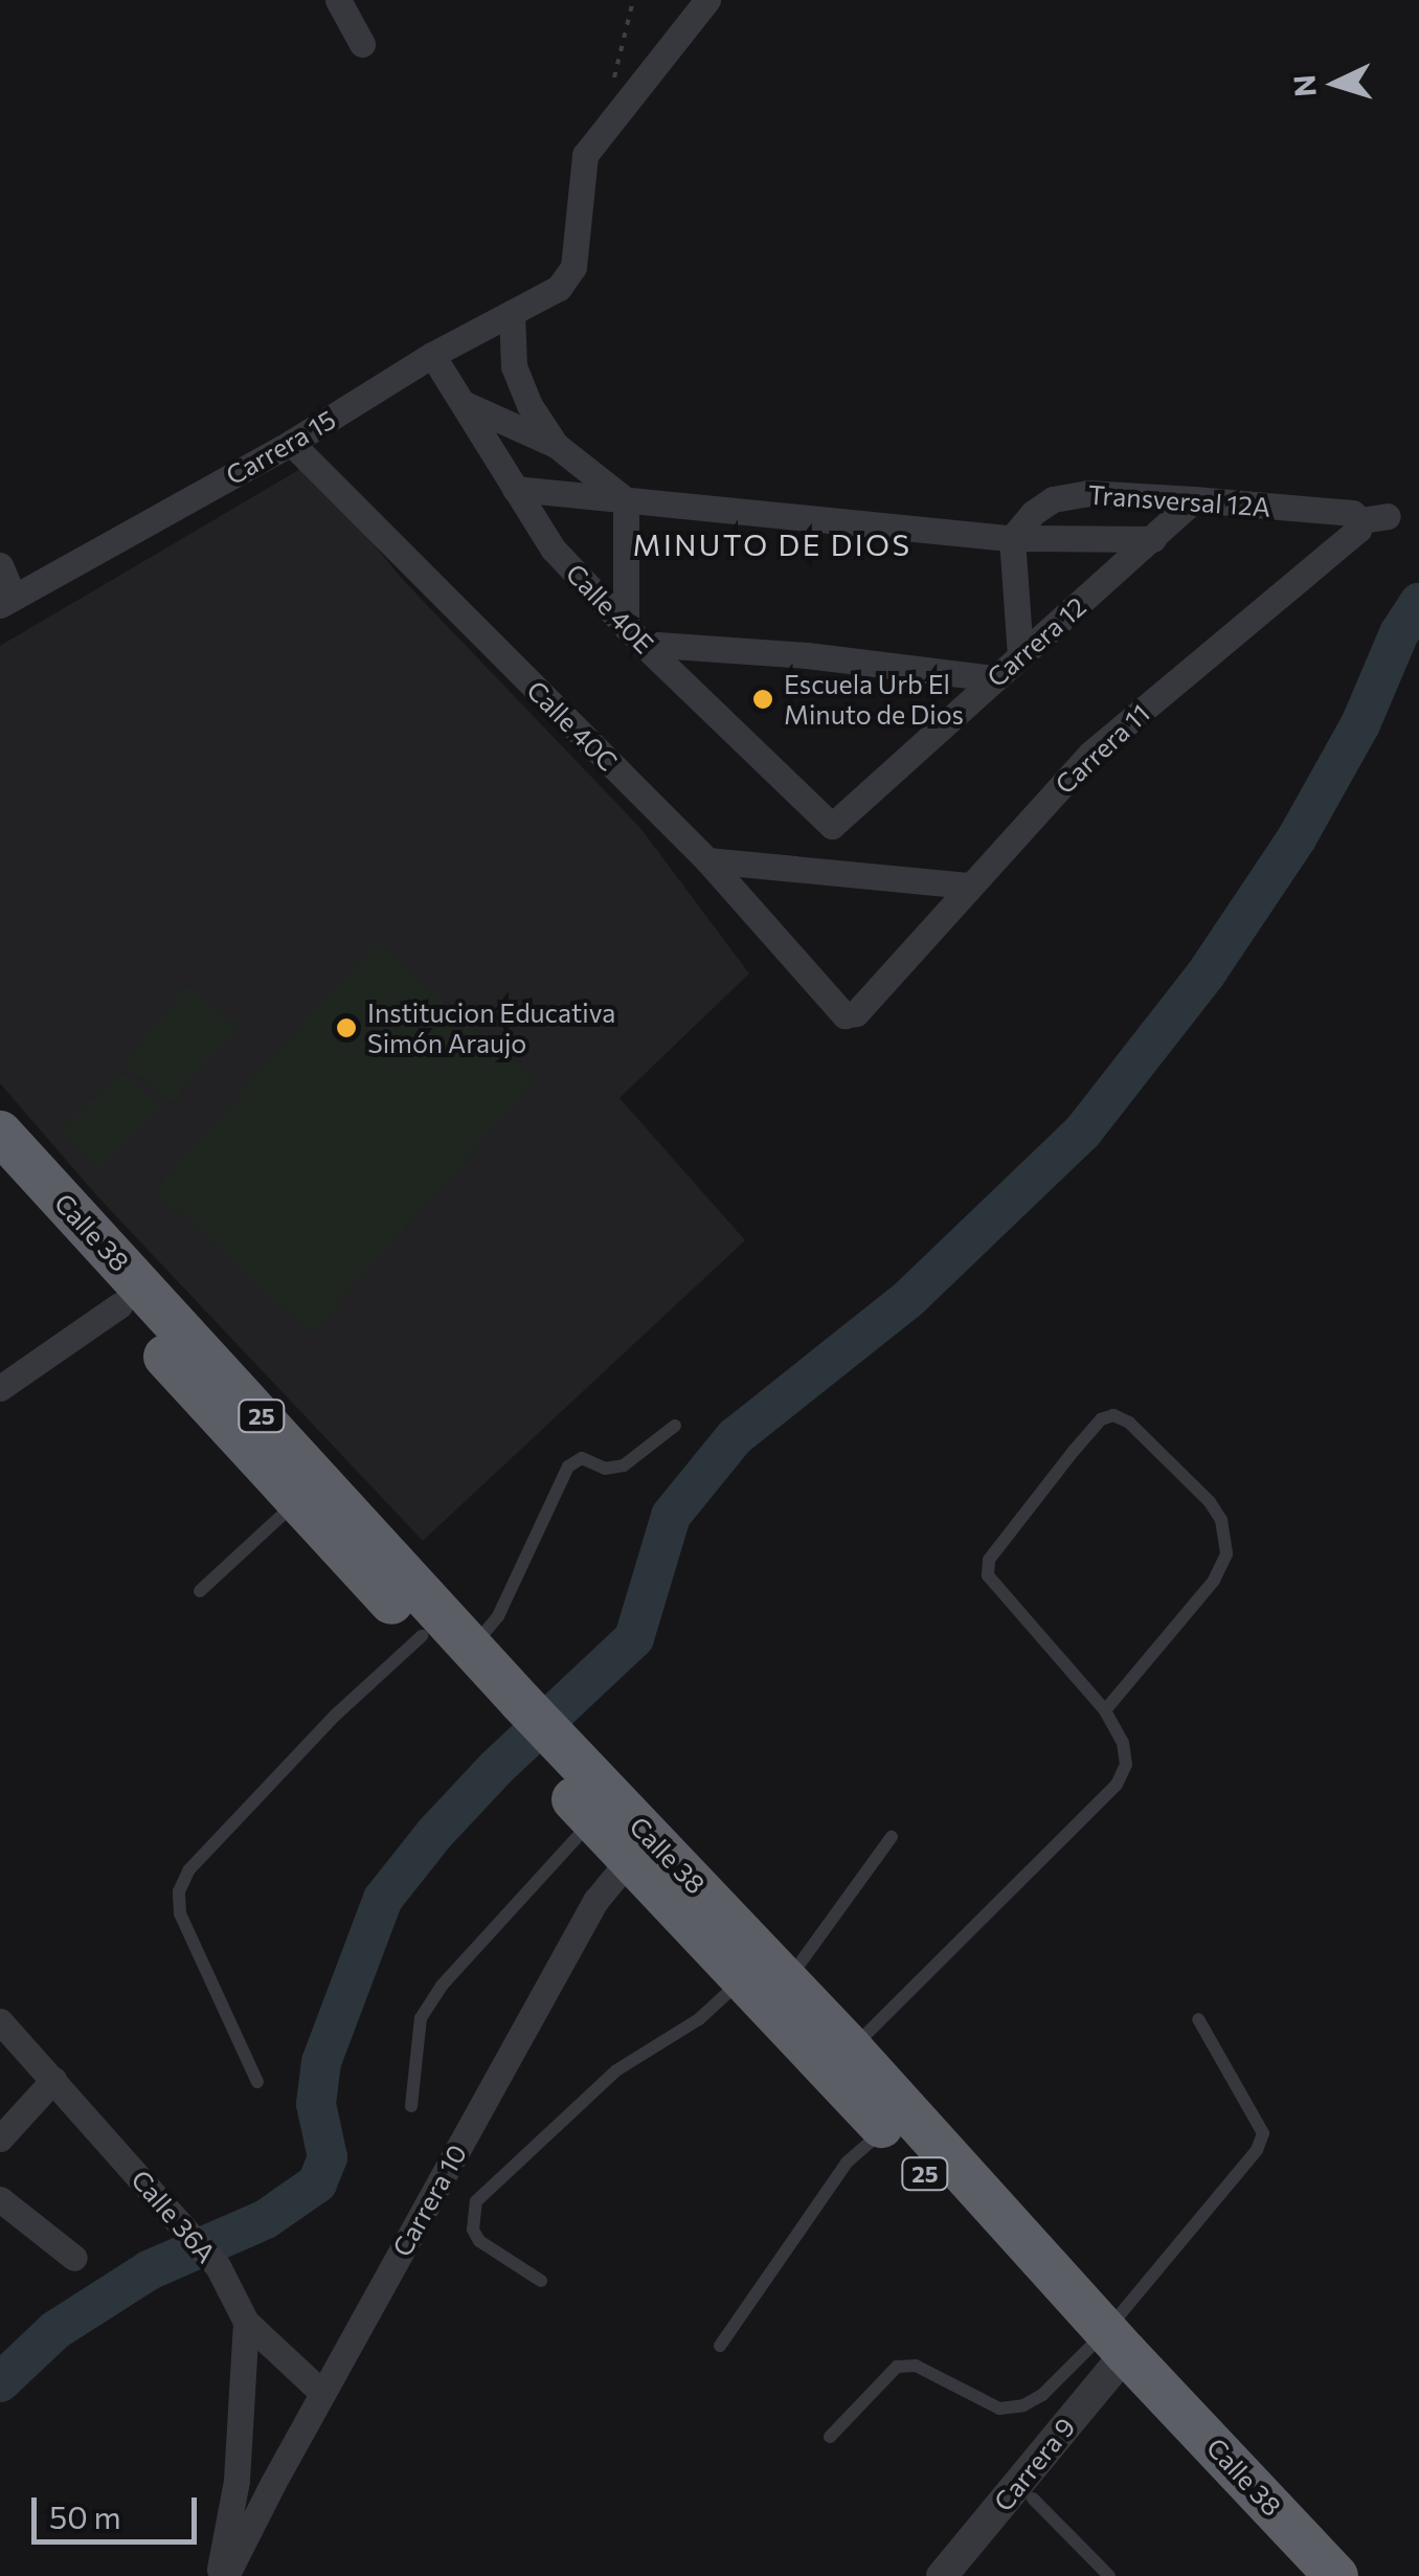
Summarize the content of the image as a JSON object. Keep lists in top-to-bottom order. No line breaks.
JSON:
{"streets":{"highway":["Calle 38","25"],"street":["Carrera 15","Transversal 12A","Calle 40E","Carrera 12","Calle 40C","Carrera 11","Carrera 10","Calle 36A","Carrera 9"]},"crossings":[["Carrera 15","Calle 40E"],["Carrera 15","Calle 40C"],["Transversal 12A","Calle 40E"],["Transversal 12A","Carrera 12"],["Transversal 12A","Carrera 11"],["Calle 40E","Carrera 12"],["Calle 40C","Carrera 11"],["Calle 38","Carrera 10"],["Calle 38","Carrera 9"]],"districts":["MINUTO DE DIOS"],"places":["Escuela Urb El Minuto de Dios","Institucion Educativa Simón Araujo"],"scale_bar":"50 m","north":"left"}
